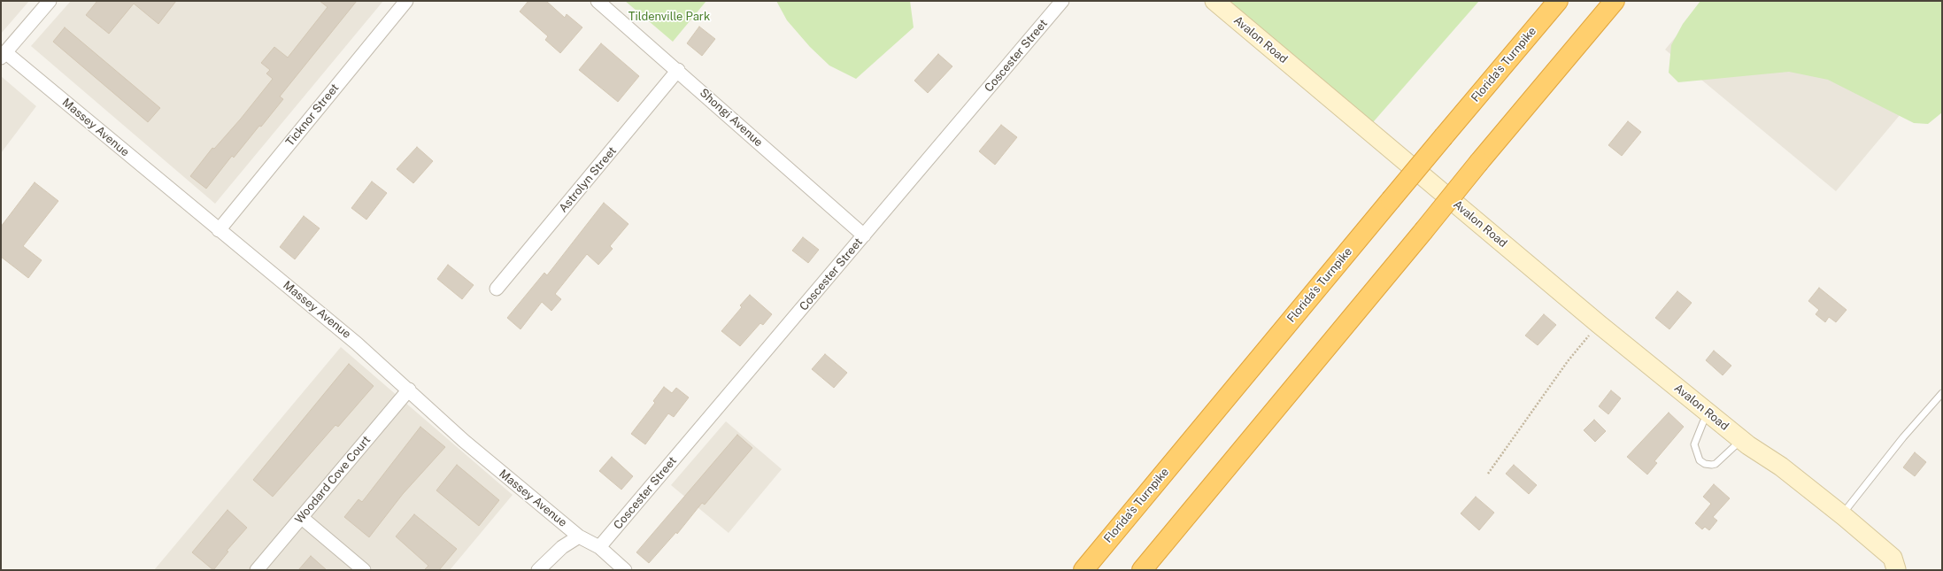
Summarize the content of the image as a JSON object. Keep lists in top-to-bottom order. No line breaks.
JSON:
{"streets":{"highway":["Florida's Turnpike"],"main road":["Avalon Road"],"street":["Coscester Street","Ticknor Street","Shongi Avenue","Massey Avenue","Astrolyn Street","Woodard Cove Court"]},"crossings":[["Coscester Street","Shongi Avenue"],["Coscester Street","Massey Avenue"],["Ticknor Street","Massey Avenue"],["Shongi Avenue","Astrolyn Street"],["Massey Avenue","Woodard Cove Court"]],"parks":["Tildenville Park"]}
